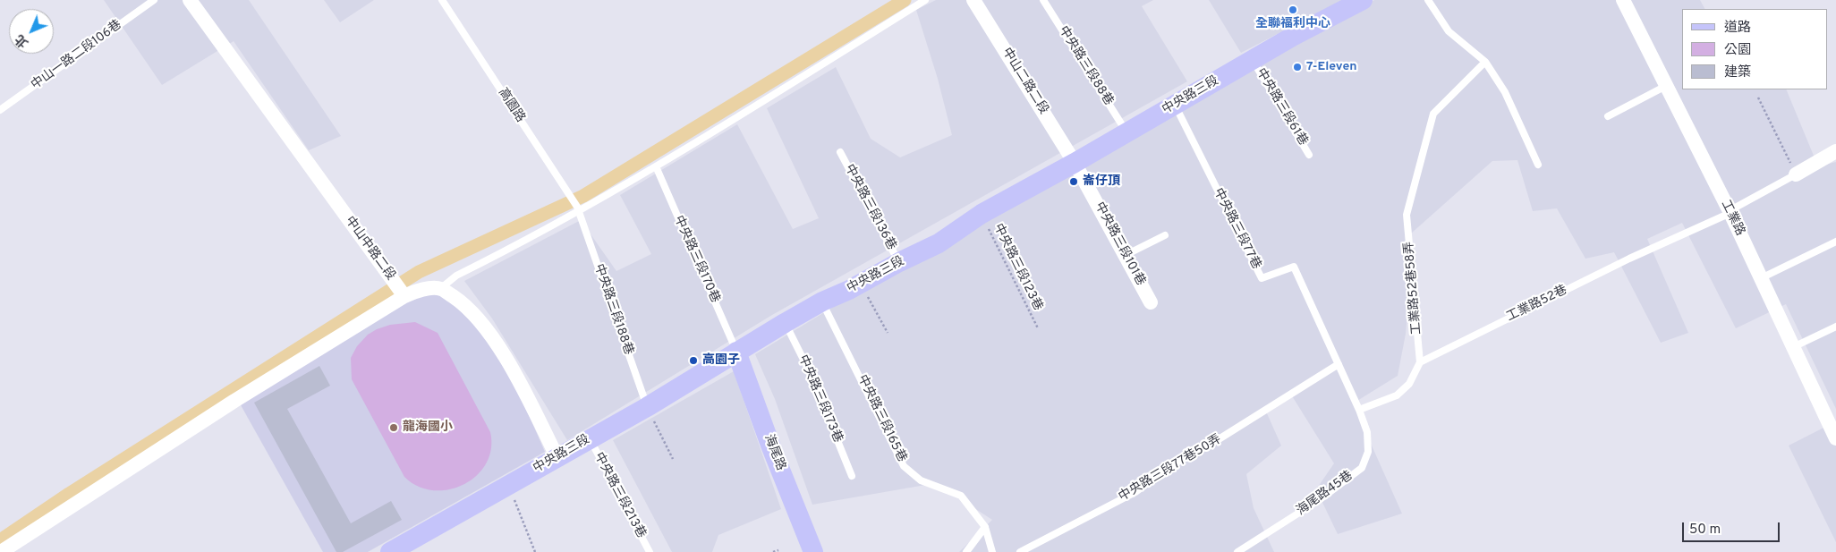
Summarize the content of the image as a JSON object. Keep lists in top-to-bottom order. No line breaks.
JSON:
{"streets":{"street":["中山二路二段","中央路三段","工業路","中央路三段101巷","中山中路二段","海尾路"],"lane":["中山一路二段106巷","中央路三段88巷","高園路","中央路三段61巷","中央路三段136巷","中央路三段77巷","中央路三段170巷","工業路52巷58弄","工業路52巷","中央路三段188巷","中央路三段173巷","中央路三段165巷","中央路三段77巷50弄","海尾路45巷","中央路三段213巷"],"path":["中央路三段123巷"]},"crossings":[["中央路三段88巷","中央路三段"],["中山二路二段","中央路三段"],["中山二路二段","中央路三段101巷"],["中央路三段","中央路三段61巷"],["中央路三段","中央路三段136巷"],["中央路三段","中央路三段77巷"],["中央路三段","中央路三段101巷"],["中央路三段","中央路三段170巷"],["中央路三段","中央路三段123巷"],["中央路三段","中央路三段188巷"],["中央路三段","中央路三段173巷"],["中央路三段","中央路三段165巷"],["中央路三段","海尾路"],["中央路三段","中央路三段213巷"],["高園路","中央路三段188巷"],["工業路","工業路52巷"],["中央路三段77巷","中央路三段77巷50弄"],["中央路三段77巷","海尾路45巷"],["中央路三段170巷","海尾路"],["工業路52巷58弄","工業路52巷"]],"places":["全聯福利中心","7-Eleven","崙仔頂","高園子","龍海國小"],"legend":["道路","公園","建築"],"scale_bar":"50 m","north":"bottom left"}
